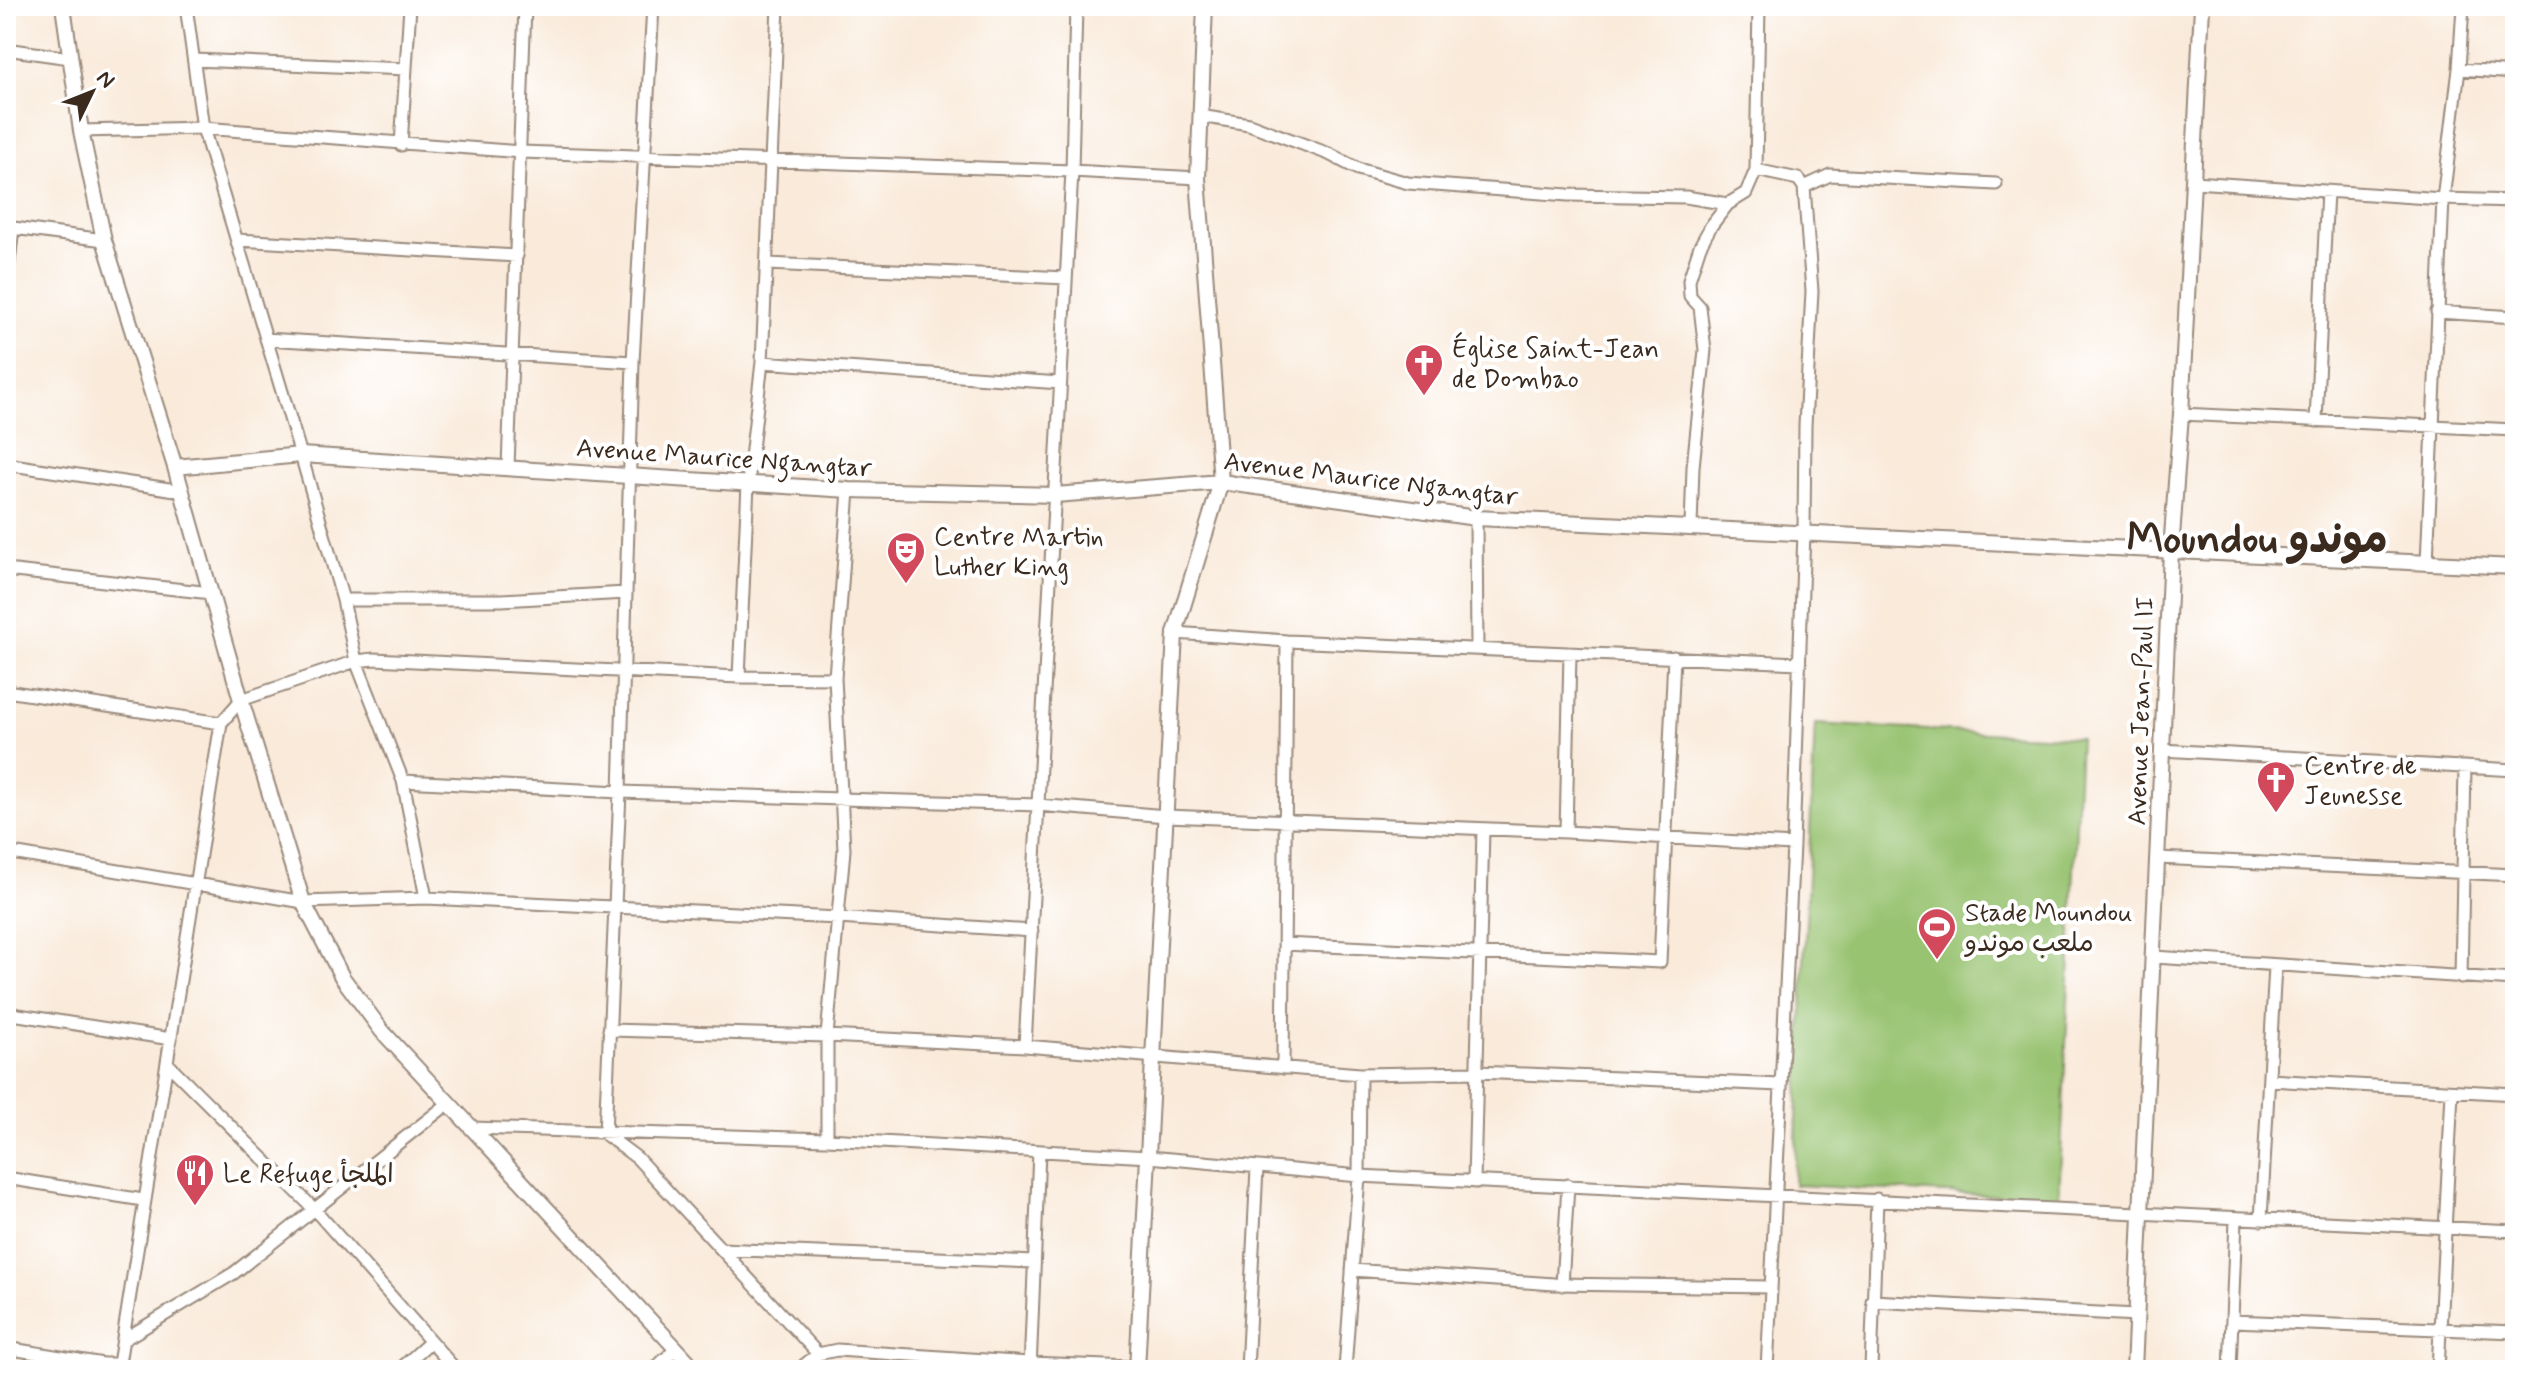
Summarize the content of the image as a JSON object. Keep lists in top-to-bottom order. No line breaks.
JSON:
{"streets":{"street":["Avenue Maurice Ngangtar","Avenue Jean-Paul II"]},"crossings":[["Avenue Maurice Ngangtar","Avenue Jean-Paul II"]],"districts":["Moundou موندو"],"places":{"church":["Église Saint-Jean de Dombao","Centre de Jeunesse"],"theatre":["Centre Martin Luther King"],"sports":["Stade Moundou ملعب موندو"],"restaurant":["Le Refuge الملجأ"]},"north":"top right"}
